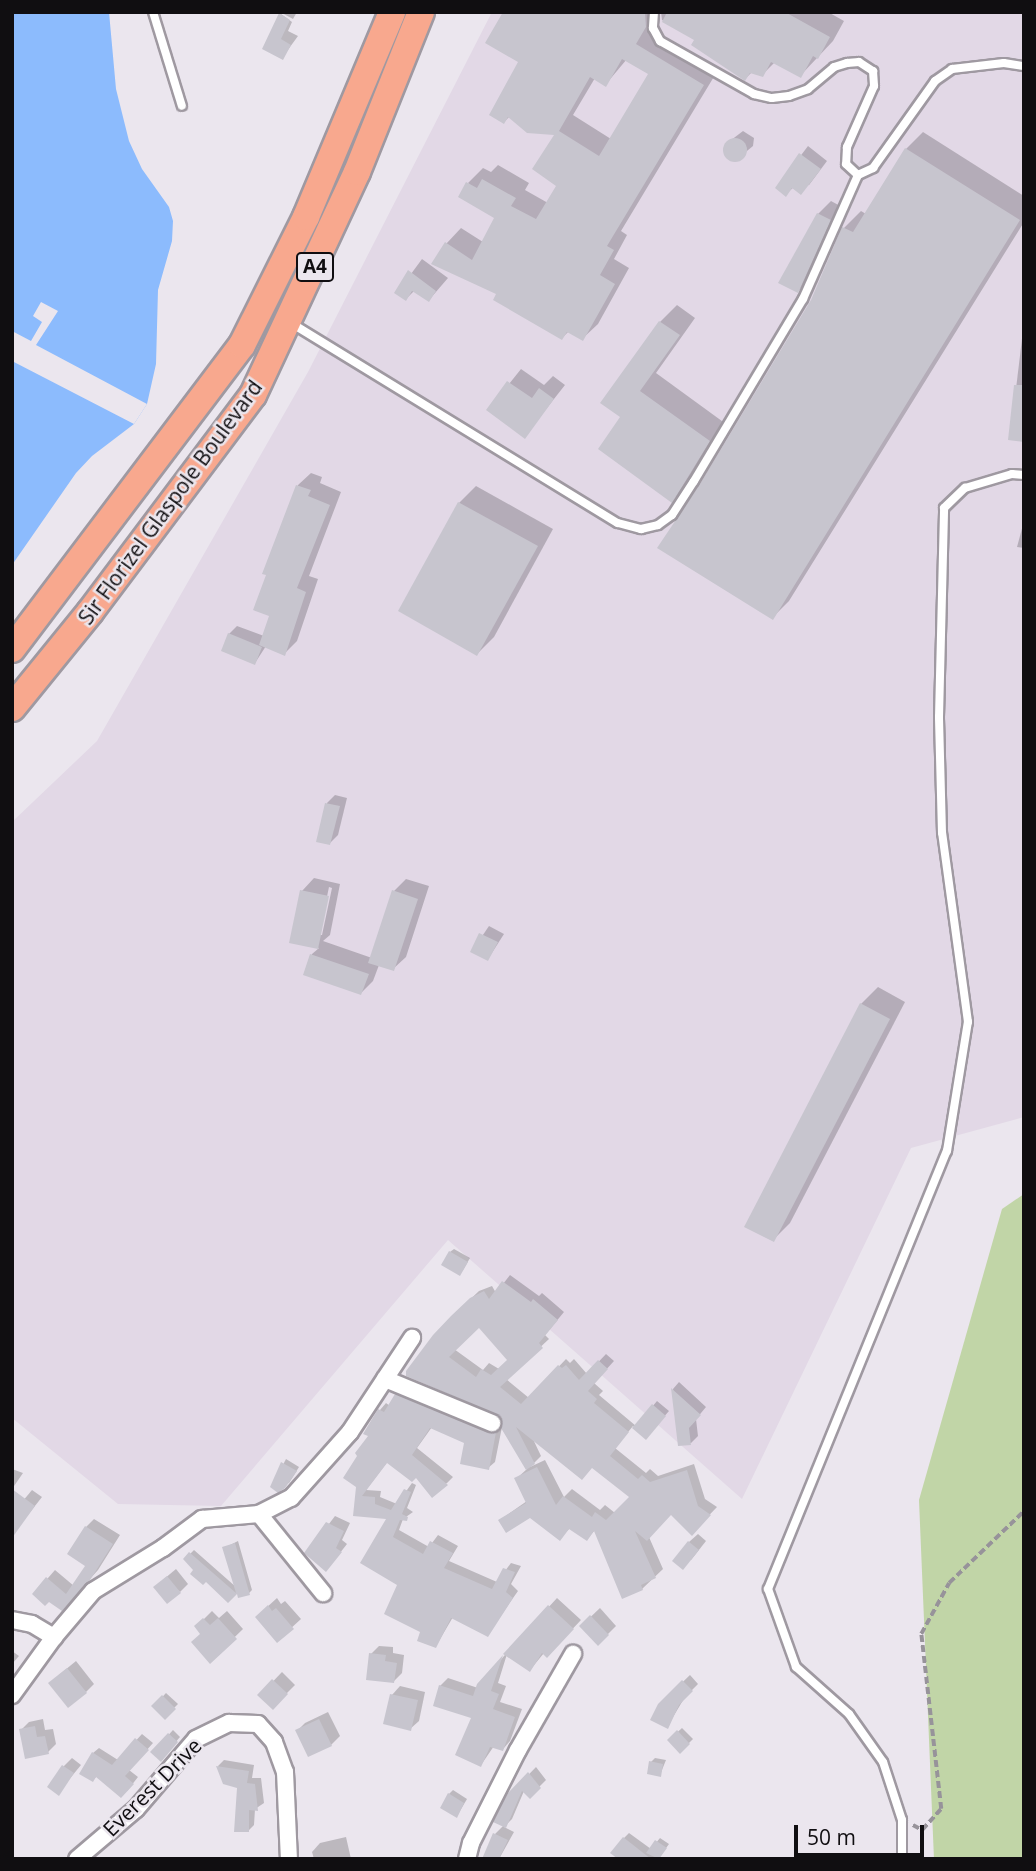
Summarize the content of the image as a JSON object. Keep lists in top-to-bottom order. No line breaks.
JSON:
{"streets":{"highway":["A4","Sir Florizel Glaspole Boulevard"],"street":["Everest Drive"]},"scale_bar":"50 m"}
